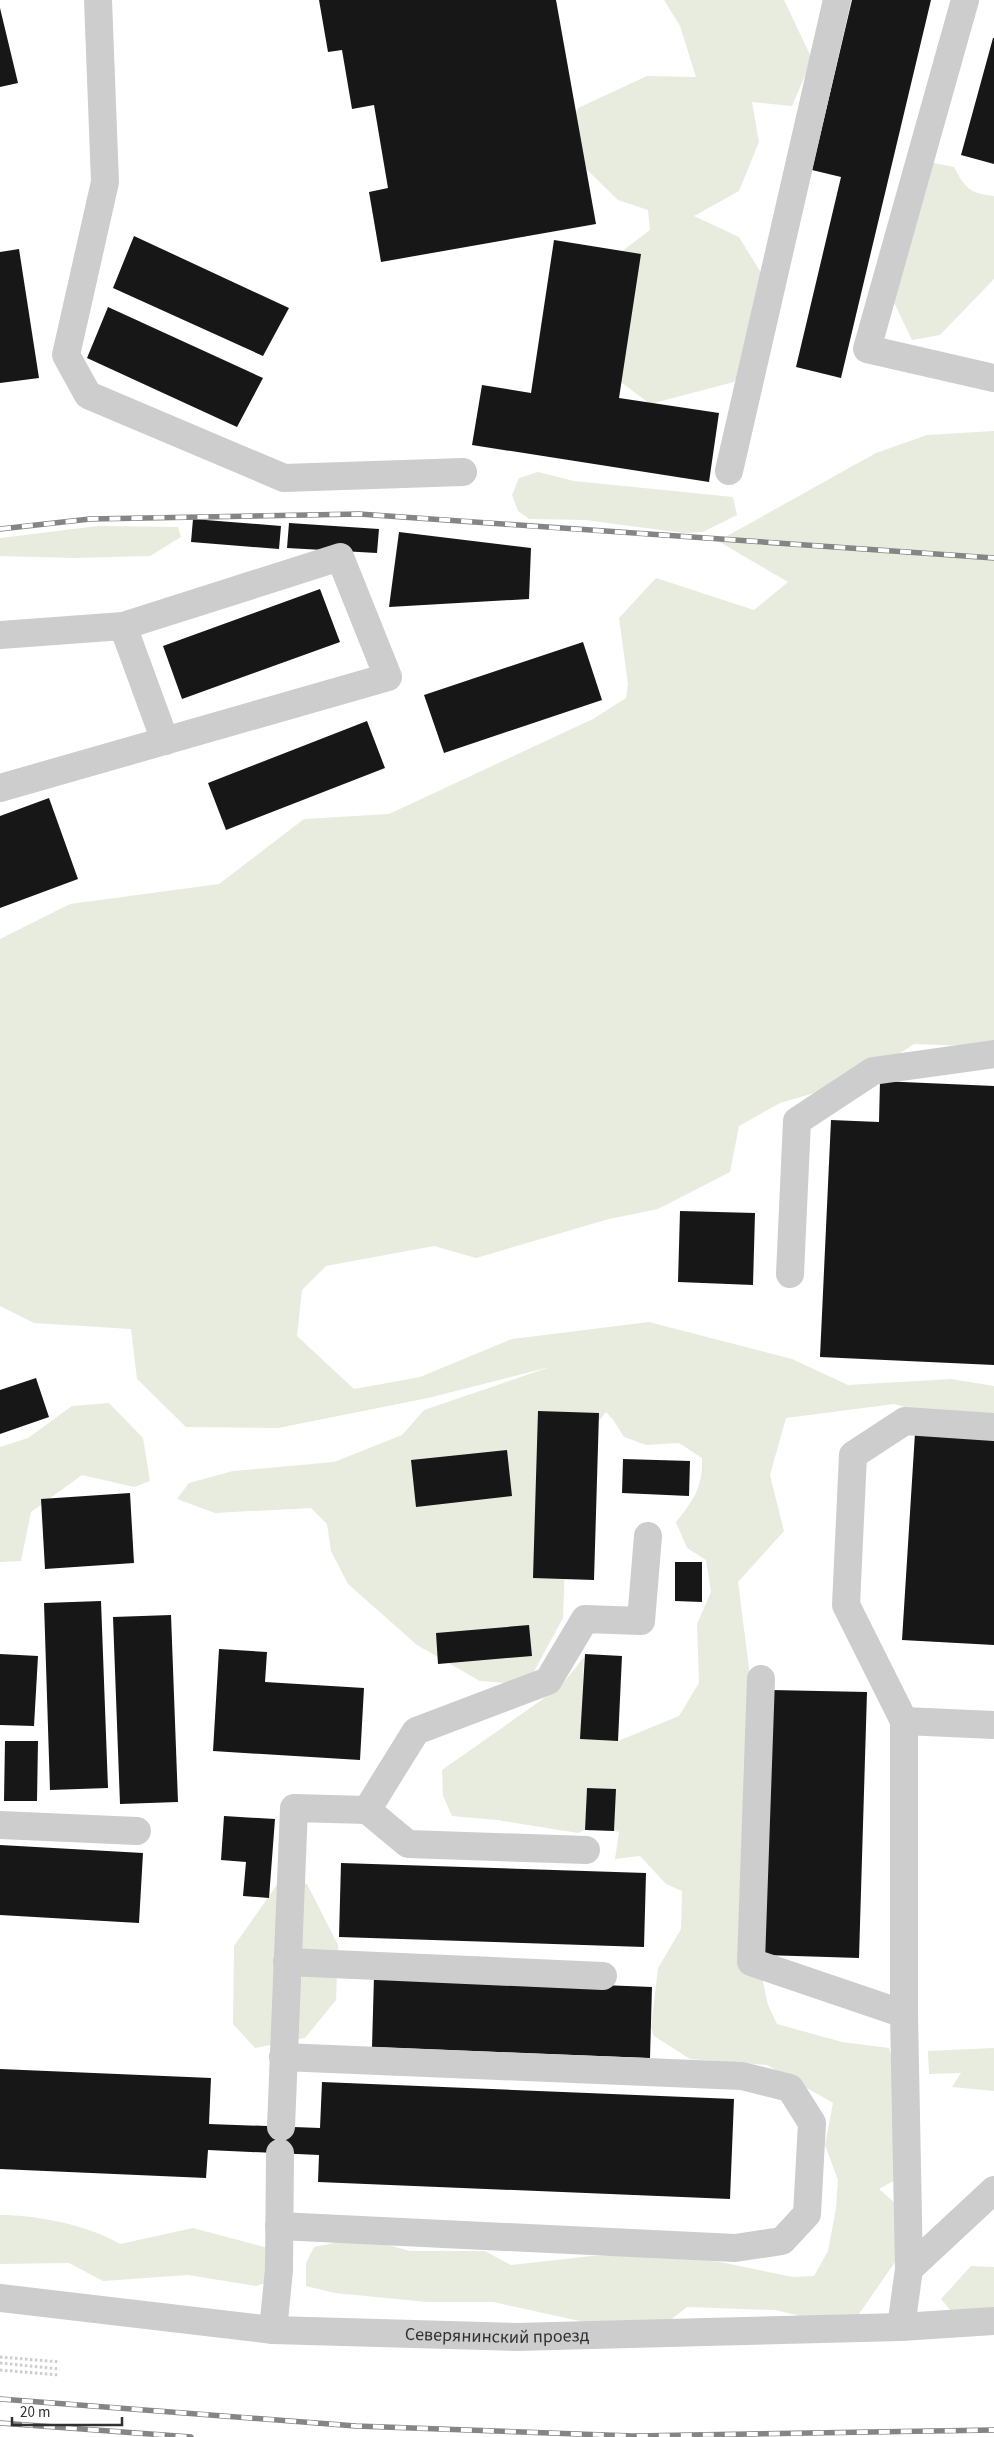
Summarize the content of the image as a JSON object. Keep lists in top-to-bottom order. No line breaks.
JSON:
{"streets":{"street":["Северянинский проезд"]},"scale_bar":"20 m"}
